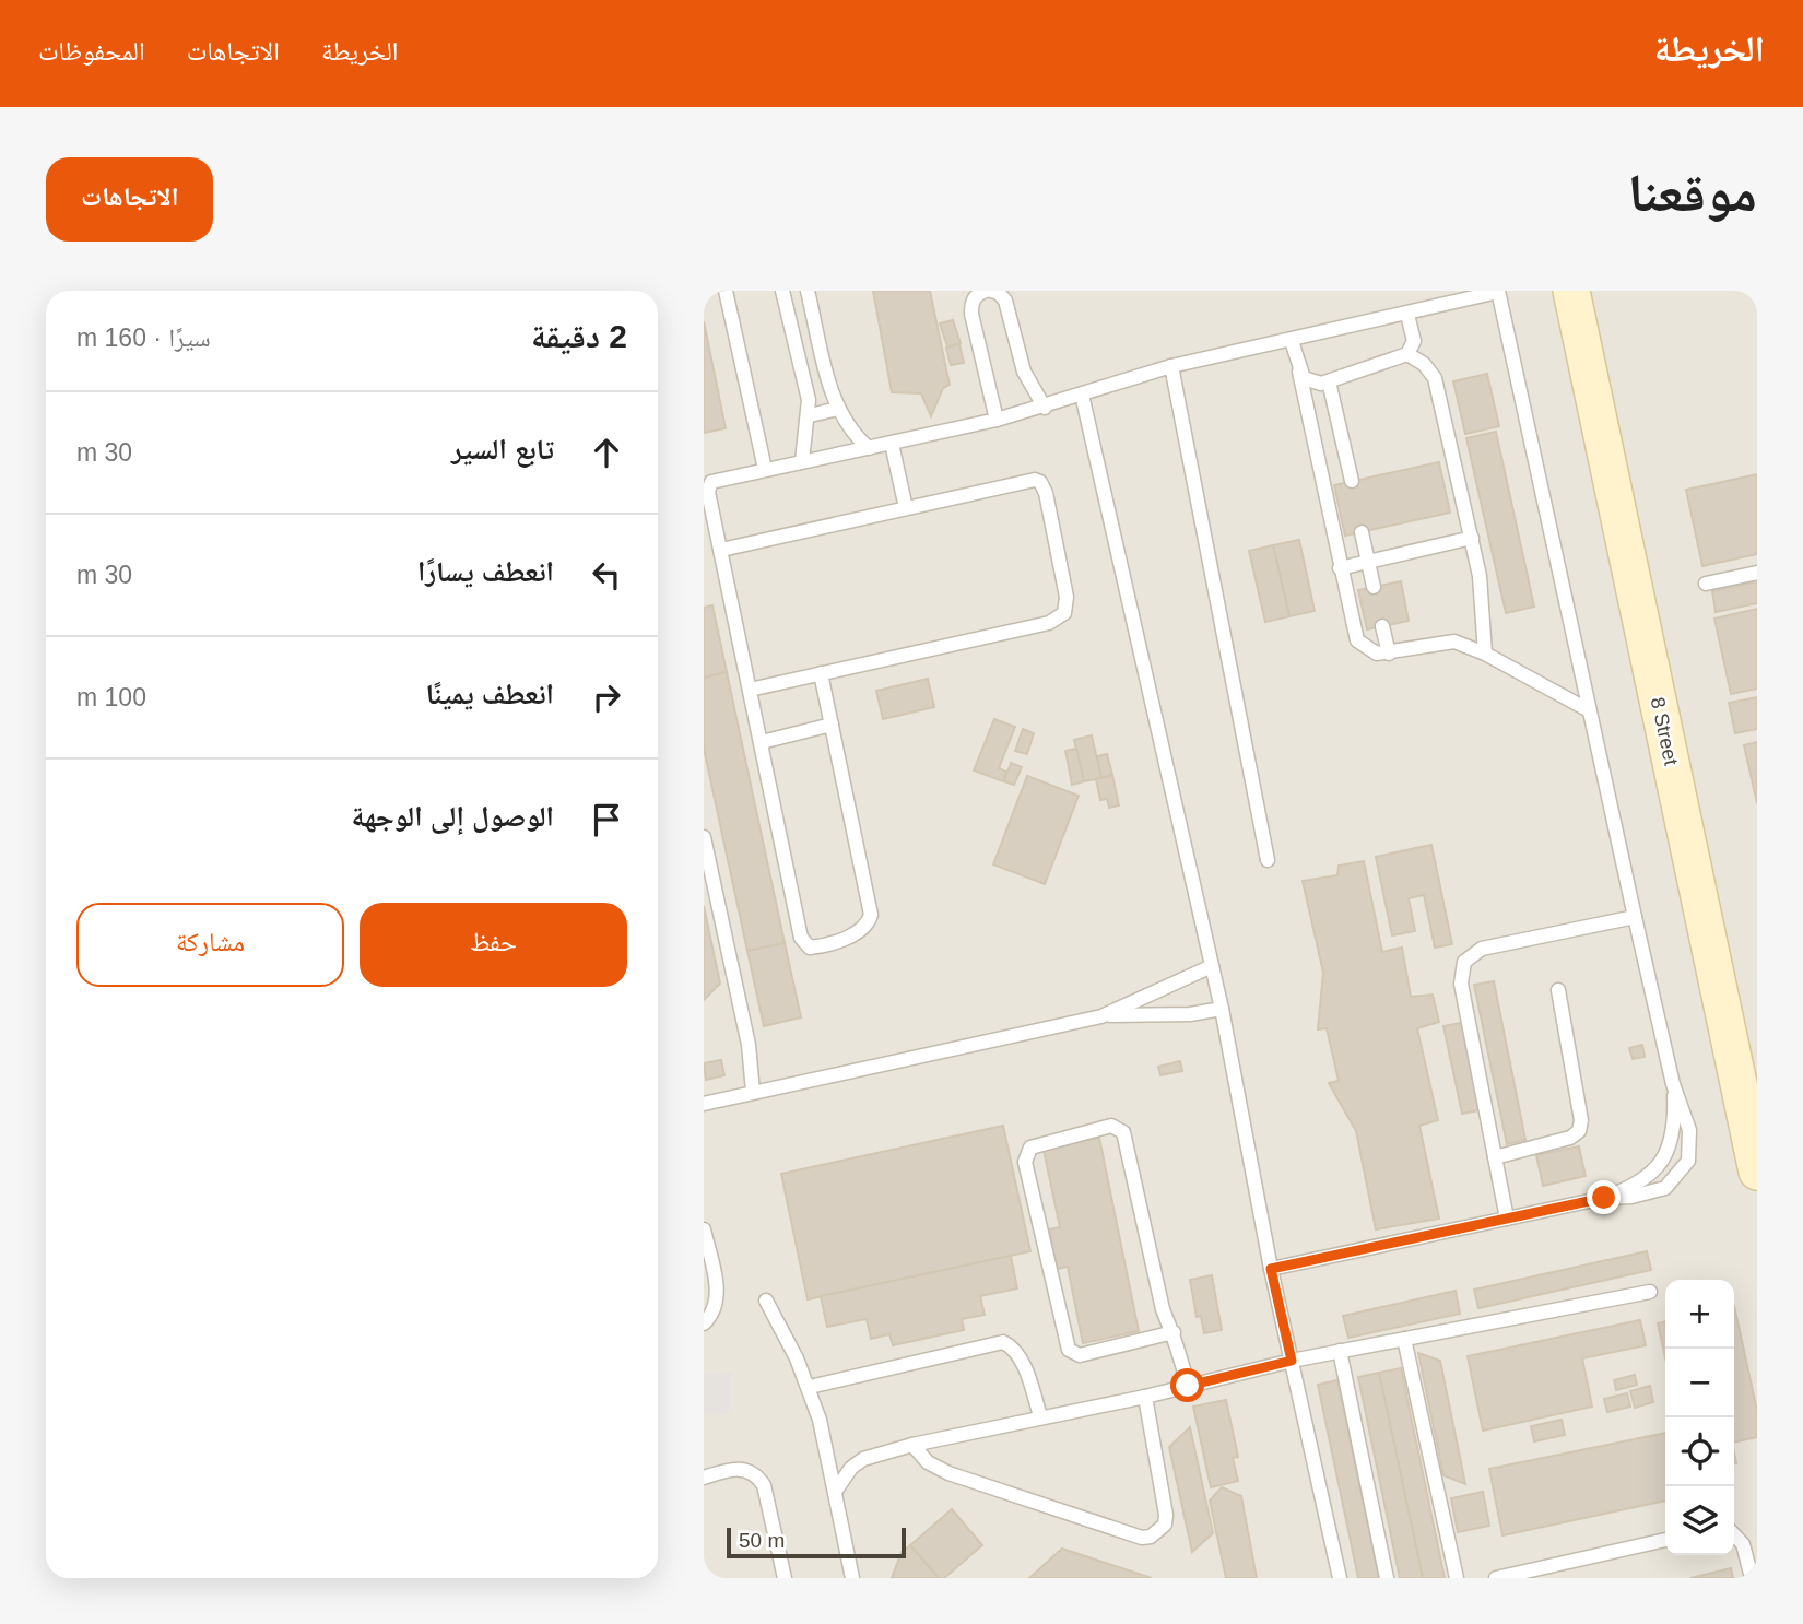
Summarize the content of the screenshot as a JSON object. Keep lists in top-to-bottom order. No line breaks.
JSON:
{"streets":{"street":["8 Street"]},"scale_bar":"50 m","page":{"header":"الخريطة","nav":["الخريطة","الاتجاهات","المحفوظات"],"title":"موقعنا","buttons":["الاتجاهات",["حفظ","مشاركة"]],"heading":["2 دقيقة","سيرًا · 160 m"],"list":[["تابع السير","30 m"],["انعطف يسارًا","30 m"],["انعطف يمينًا","100 m"],"الوصول إلى الوجهة"],"map_buttons":["+","−"],"scale":"50 m"}}
